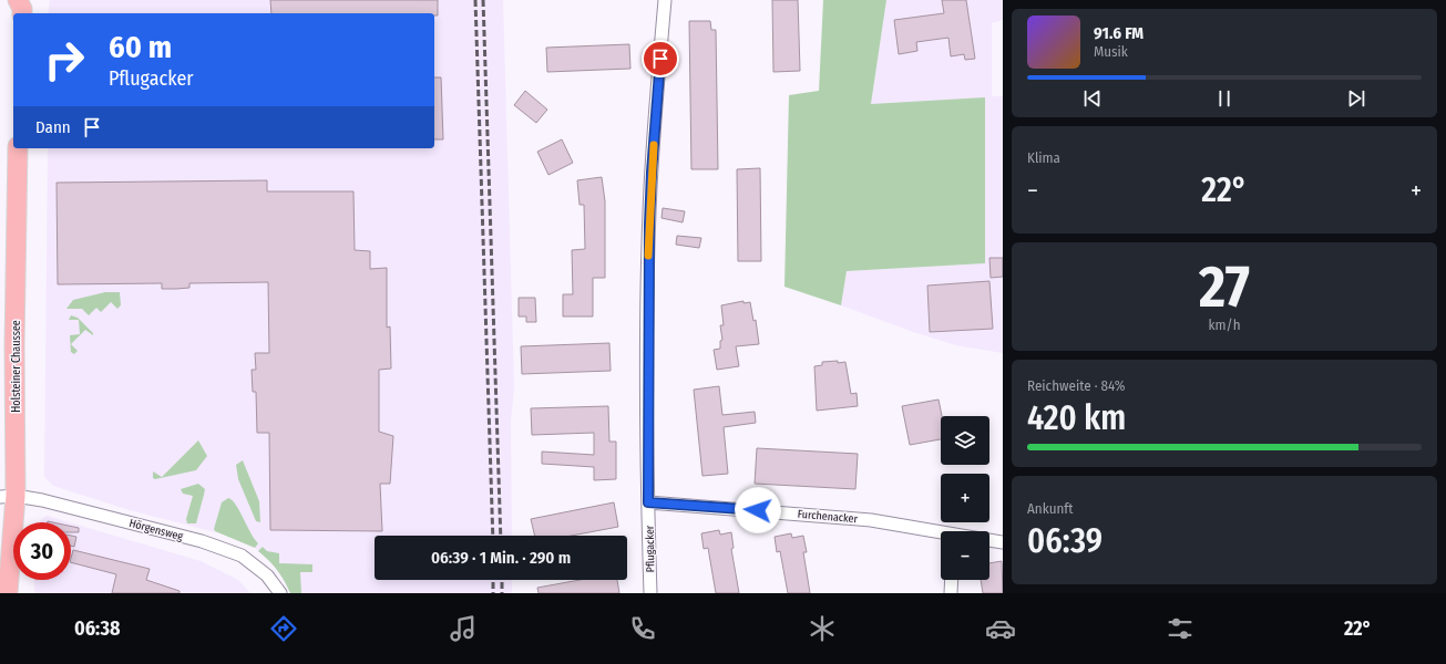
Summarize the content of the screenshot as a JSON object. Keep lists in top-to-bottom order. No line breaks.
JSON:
{"streets":{"main road":["Holsteiner Chaussee"],"street":["Furchenacker","Hörgensweg","Pflugacker"]},"crossings":[["Holsteiner Chaussee","Hörgensweg"],["Furchenacker","Pflugacker"]],"page":{"turn":["60 m","Pflugacker"],"song":["91.6 FM","Musik"],"then":"Dann","tile":["Klima",["27","km/h"],["Reichweite · 84%","420 km"],["Ankunft","06:39"]],"heat":["−","22°","+"],"map_buttons":["+","−"],"limit":"30","trip":"06:39 · 1 Min. · 290 m","tabs":["06:38","22°"]}}
